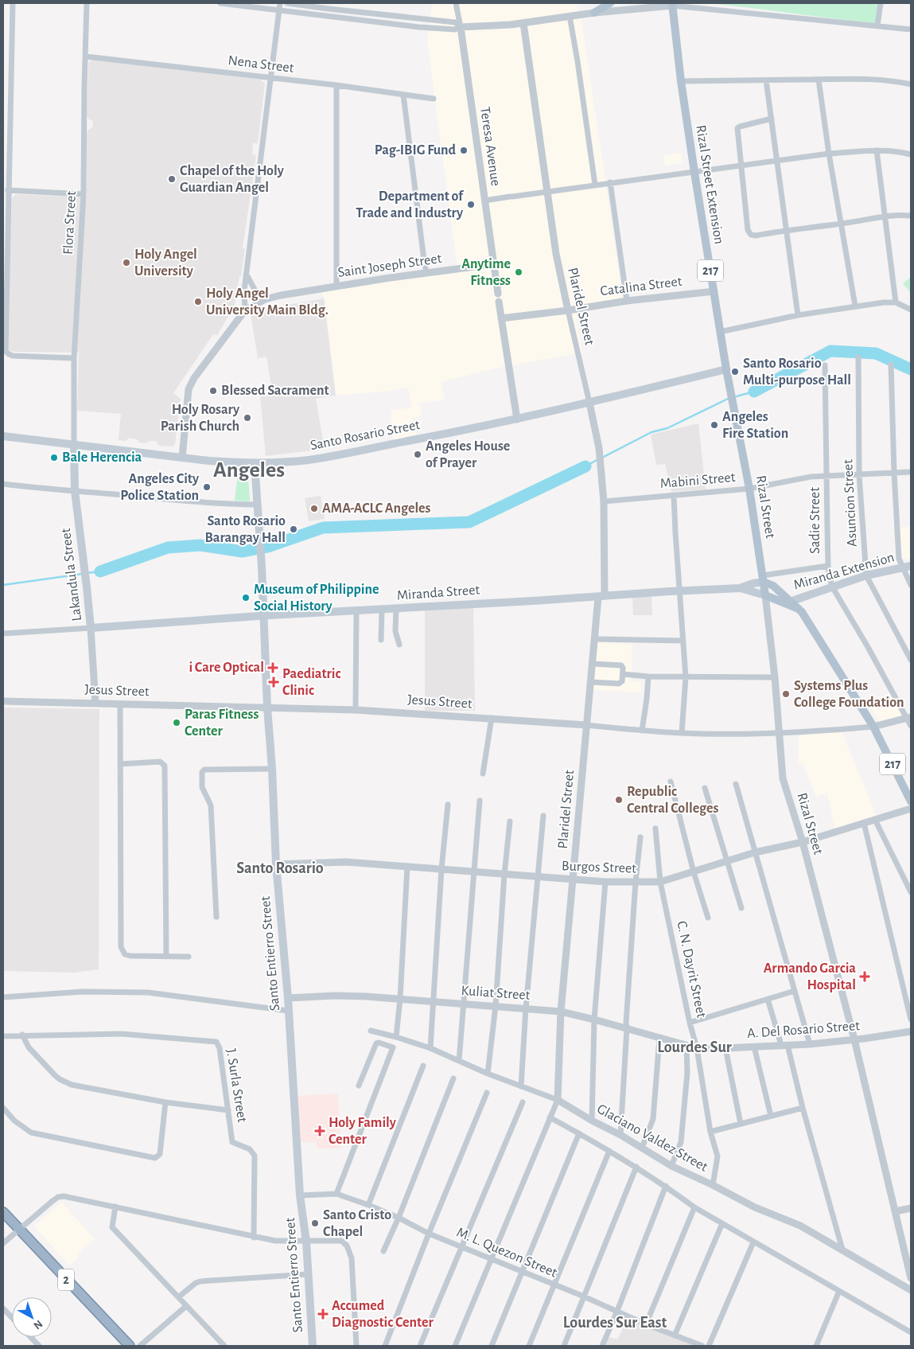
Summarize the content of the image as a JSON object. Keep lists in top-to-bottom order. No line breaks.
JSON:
{"streets":{"highway":["2"],"main road":["Rizal Street Extension","217","Santo Rosario Street","Rizal Street","Miranda Extension","Lakandula Street","Miranda Street","Santo Entierro Street"],"street":["Nena Street","Teresa Avenue","Flora Street","Saint Joseph Street","Catalina Street","Plaridel Street","Mabini Street","Asuncion Street","Sadie Street","Jesus Street","Burgos Street","C. N. Dayrit Street","Kuliat Street","A. Del Rosario Street","J. Surla Street","Glaciano Valdez Street","M. L. Quezon Street"]},"crossings":[["Nena Street","Flora Street"],["Teresa Avenue","Saint Joseph Street"],["Teresa Avenue","Catalina Street"],["Teresa Avenue","Santo Rosario Street"],["Rizal Street Extension","Catalina Street"],["Rizal Street Extension","Santo Rosario Street"],["Rizal Street Extension","Rizal Street"],["Flora Street","Santo Rosario Street"],["Flora Street","Lakandula Street"],["Saint Joseph Street","Santo Rosario Street"],["217","Rizal Street"],["217","Miranda Extension"],["217","Miranda Street"],["217","Jesus Street"],["Catalina Street","Plaridel Street"],["Plaridel Street","Santo Rosario Street"],["Plaridel Street","Mabini Street"],["Plaridel Street","Miranda Street"],["Plaridel Street","Jesus Street"],["Plaridel Street","Burgos Street"],["Plaridel Street","Kuliat Street"],["Plaridel Street","Glaciano Valdez Street"],["Plaridel Street","M. L. Quezon Street"],["Santo Rosario Street","Rizal Street"],["Santo Rosario Street","Lakandula Street"],["Santo Rosario Street","Santo Entierro Street"],["Mabini Street","Asuncion Street"],["Mabini Street","Rizal Street"],["Mabini Street","Sadie Street"],["Asuncion Street","Miranda Extension"],["Rizal Street","Miranda Street"],["Rizal Street","Jesus Street"],["Rizal Street","Burgos Street"],["Rizal Street","A. Del Rosario Street"],["Sadie Street","Miranda Extension"],["Lakandula Street","Miranda Street"],["Lakandula Street","Jesus Street"],["Miranda Street","Santo Entierro Street"],["Jesus Street","Santo Entierro Street"],["Burgos Street","Santo Entierro Street"],["Burgos Street","C. N. Dayrit Street"],["Santo Entierro Street","Kuliat Street"],["Santo Entierro Street","M. L. Quezon Street"],["C. N. Dayrit Street","Kuliat Street"],["C. N. Dayrit Street","A. Del Rosario Street"],["C. N. Dayrit Street","Glaciano Valdez Street"],["Kuliat Street","A. Del Rosario Street"]],"districts":["Angeles","Santo Rosario","Lourdes Sur","Lourdes Sur East"],"places":{"other":["Pag-IBIG Fund","Chapel of the Holy Guardian Angel","Department of Trade and Industry","Holy Angel University","Anytime Fitness","Holy Angel University Main Bldg.","Santo Rosario Multi-purpose Hall","Blessed Sacrament","Holy Rosary Parish Church","Angeles Fire Station","Angeles House of Prayer","Bale Herencia","Angeles City Police Station","AMA-ACLC Angeles","Santo Rosario Barangay Hall","Museum of Philippine Social History","Systems Plus College Foundation","Paras Fitness Center","Republic Central Colleges","Santo Cristo Chapel"],"health":["i Care Optical","Paediatric Clinic","Armando Garcia Hospital","Holy Family Center","Accumed Diagnostic Center"]},"north":"bottom right"}
